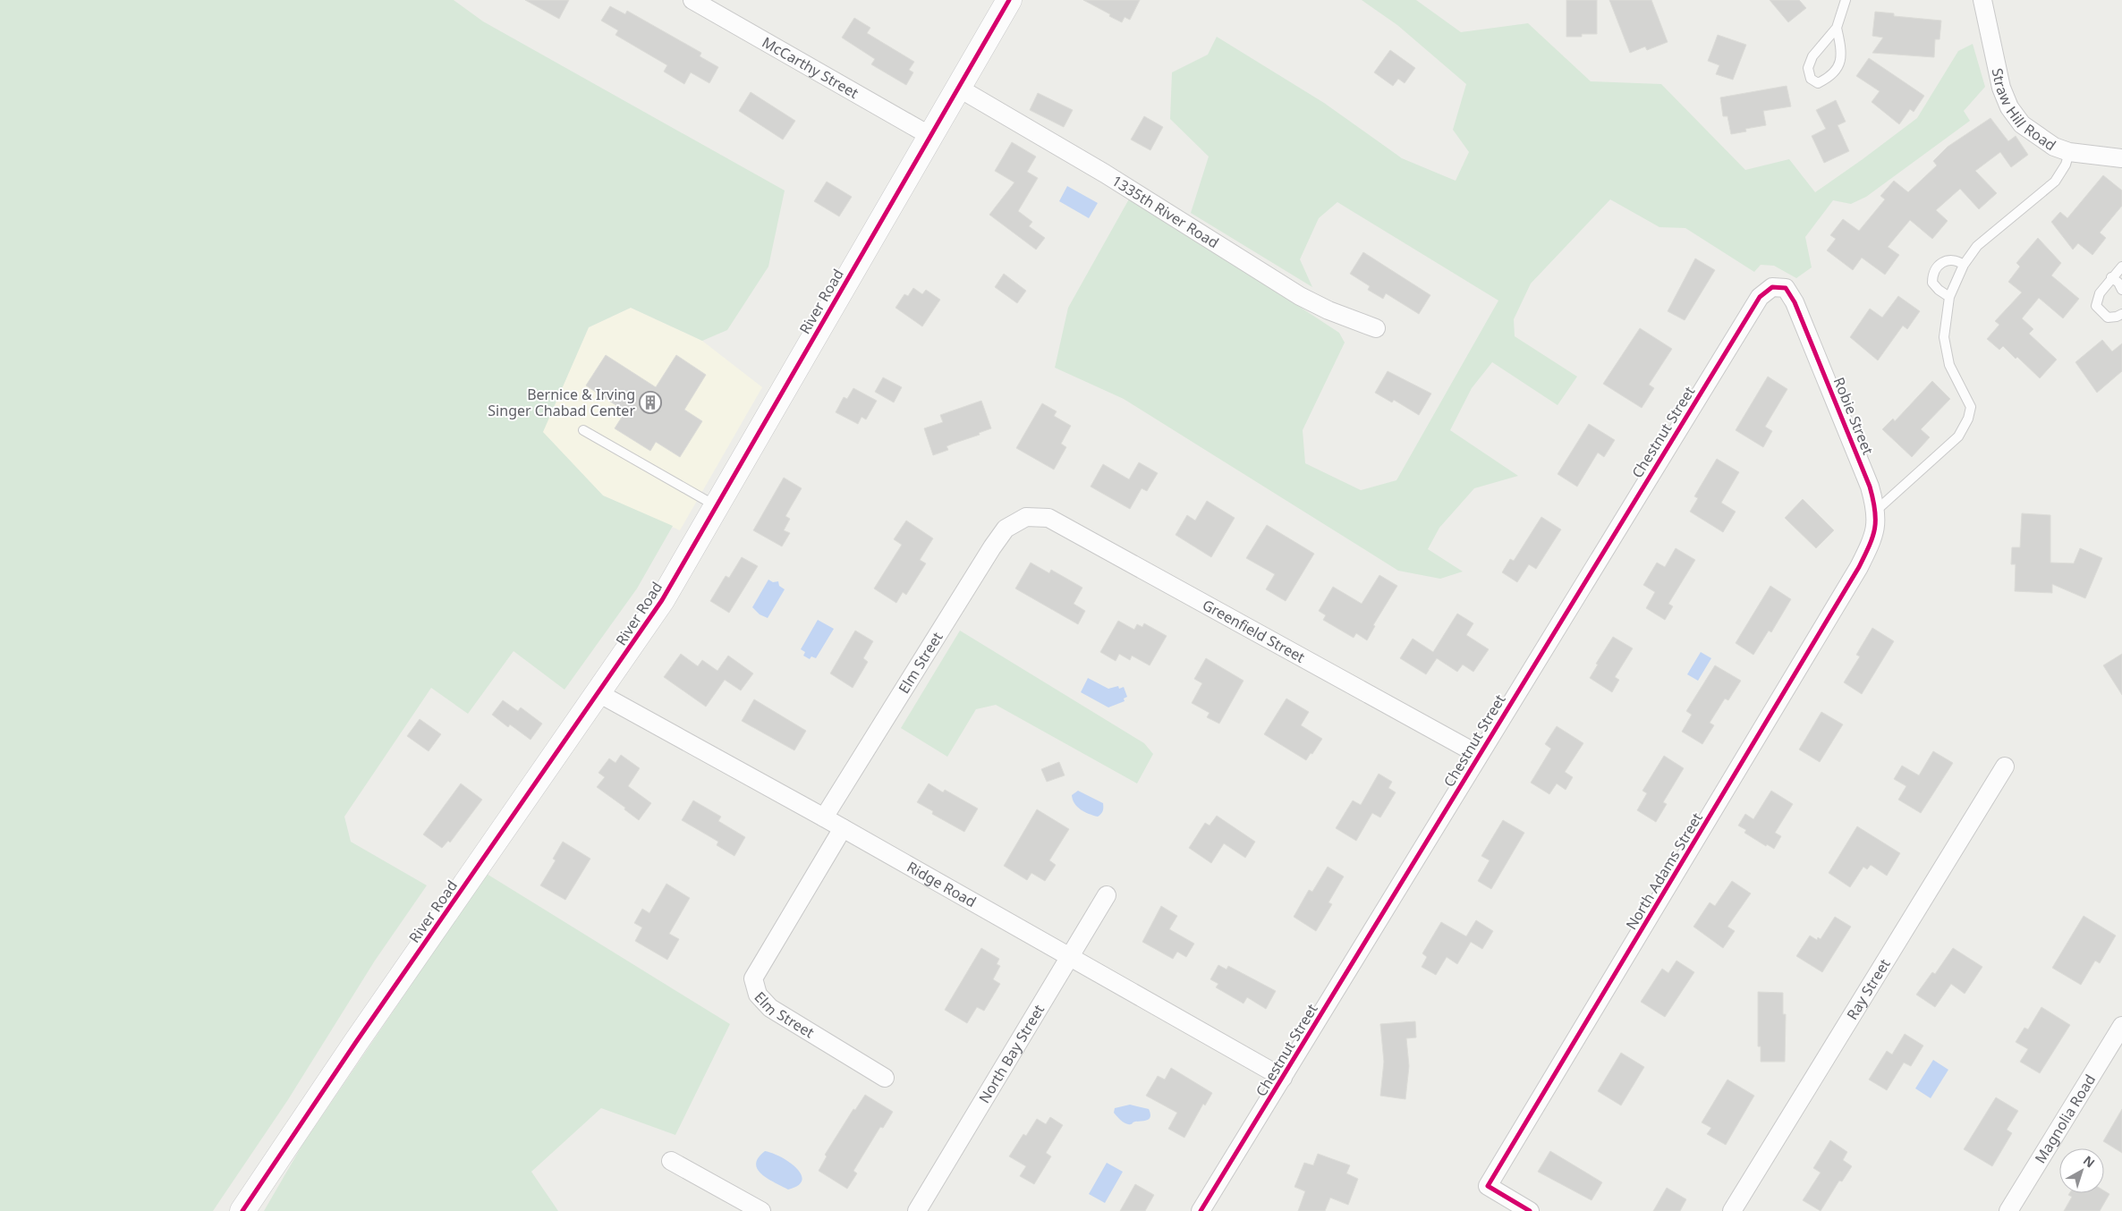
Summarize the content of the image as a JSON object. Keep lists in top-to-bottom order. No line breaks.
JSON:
{"streets":{"street":["McCarthy Street","Straw Hill Road","1335th River Road","River Road","Robie Street","Chestnut Street","Greenfield Street","Elm Street","North Adams Street","Ridge Road","Ray Street","North Bay Street","Magnolia Road"]},"crossings":[["McCarthy Street","River Road"],["1335th River Road","River Road"],["River Road","Ridge Road"],["Robie Street","Chestnut Street"],["Robie Street","North Adams Street"],["Chestnut Street","Greenfield Street"],["Chestnut Street","Ridge Road"],["Greenfield Street","Elm Street"],["Elm Street","Ridge Road"],["Ridge Road","North Bay Street"]],"places":{"building":["Bernice & Irving Singer Chabad Center"]},"north":"top right"}
